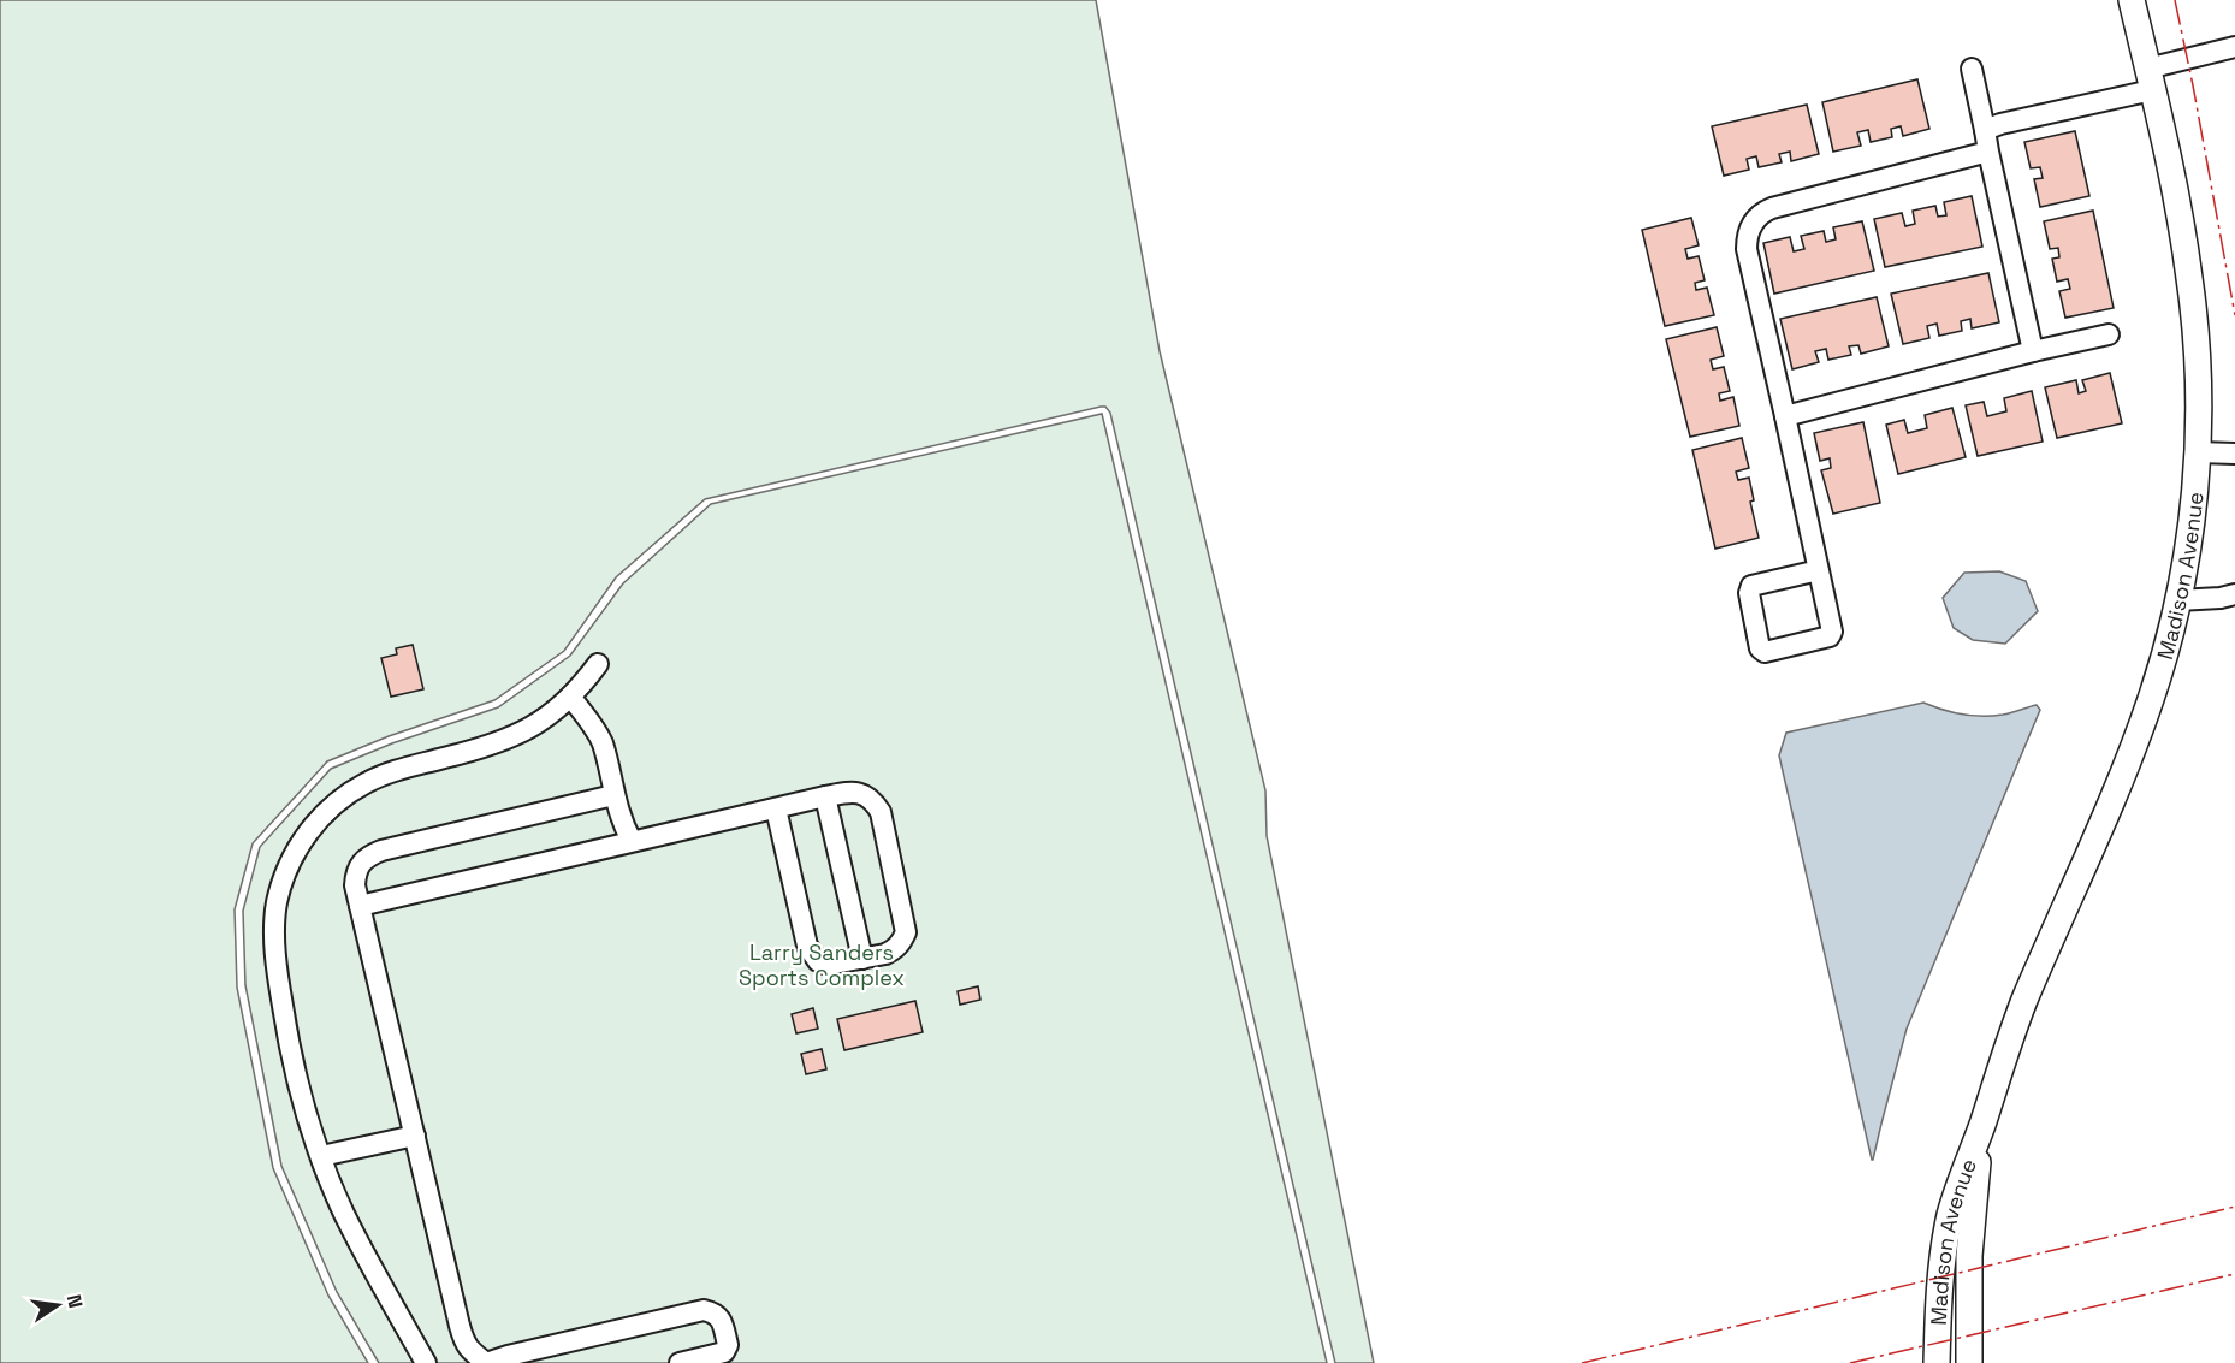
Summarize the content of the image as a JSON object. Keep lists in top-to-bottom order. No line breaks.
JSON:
{"streets":{"main road":["Madison Avenue"]},"parks":["Larry Sanders Sports Complex"],"north":"right"}
